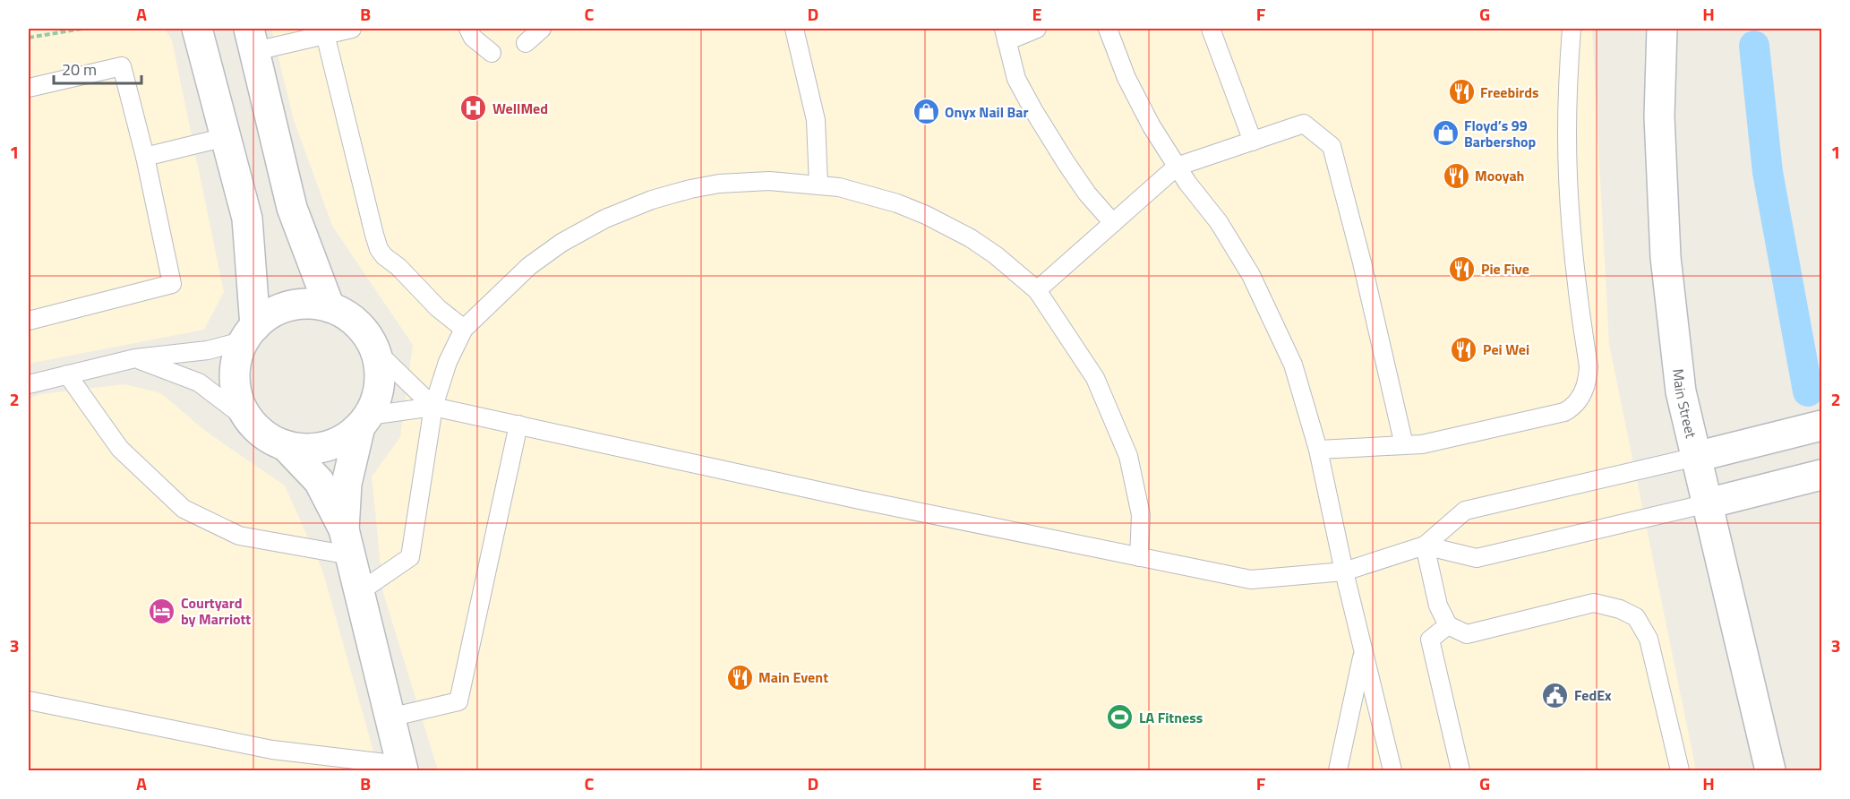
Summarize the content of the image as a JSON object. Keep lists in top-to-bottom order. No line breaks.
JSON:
{"streets":{"street":["Main Street"]},"places":{"restaurant":["Freebirds","Mooyah","Pie Five","Pei Wei","Main Event"],"hospital":["WellMed"],"shop":["Onyx Nail Bar","Floyd’s 99 Barbershop"],"hotel":["Courtyard by Marriott"],"public building":["FedEx"],"sports":["LA Fitness"]},"scale_bar":"20 m","grid":{"columns":["A","B","C","D","E","F","G","H"],"rows":["1","2","3"]}}
